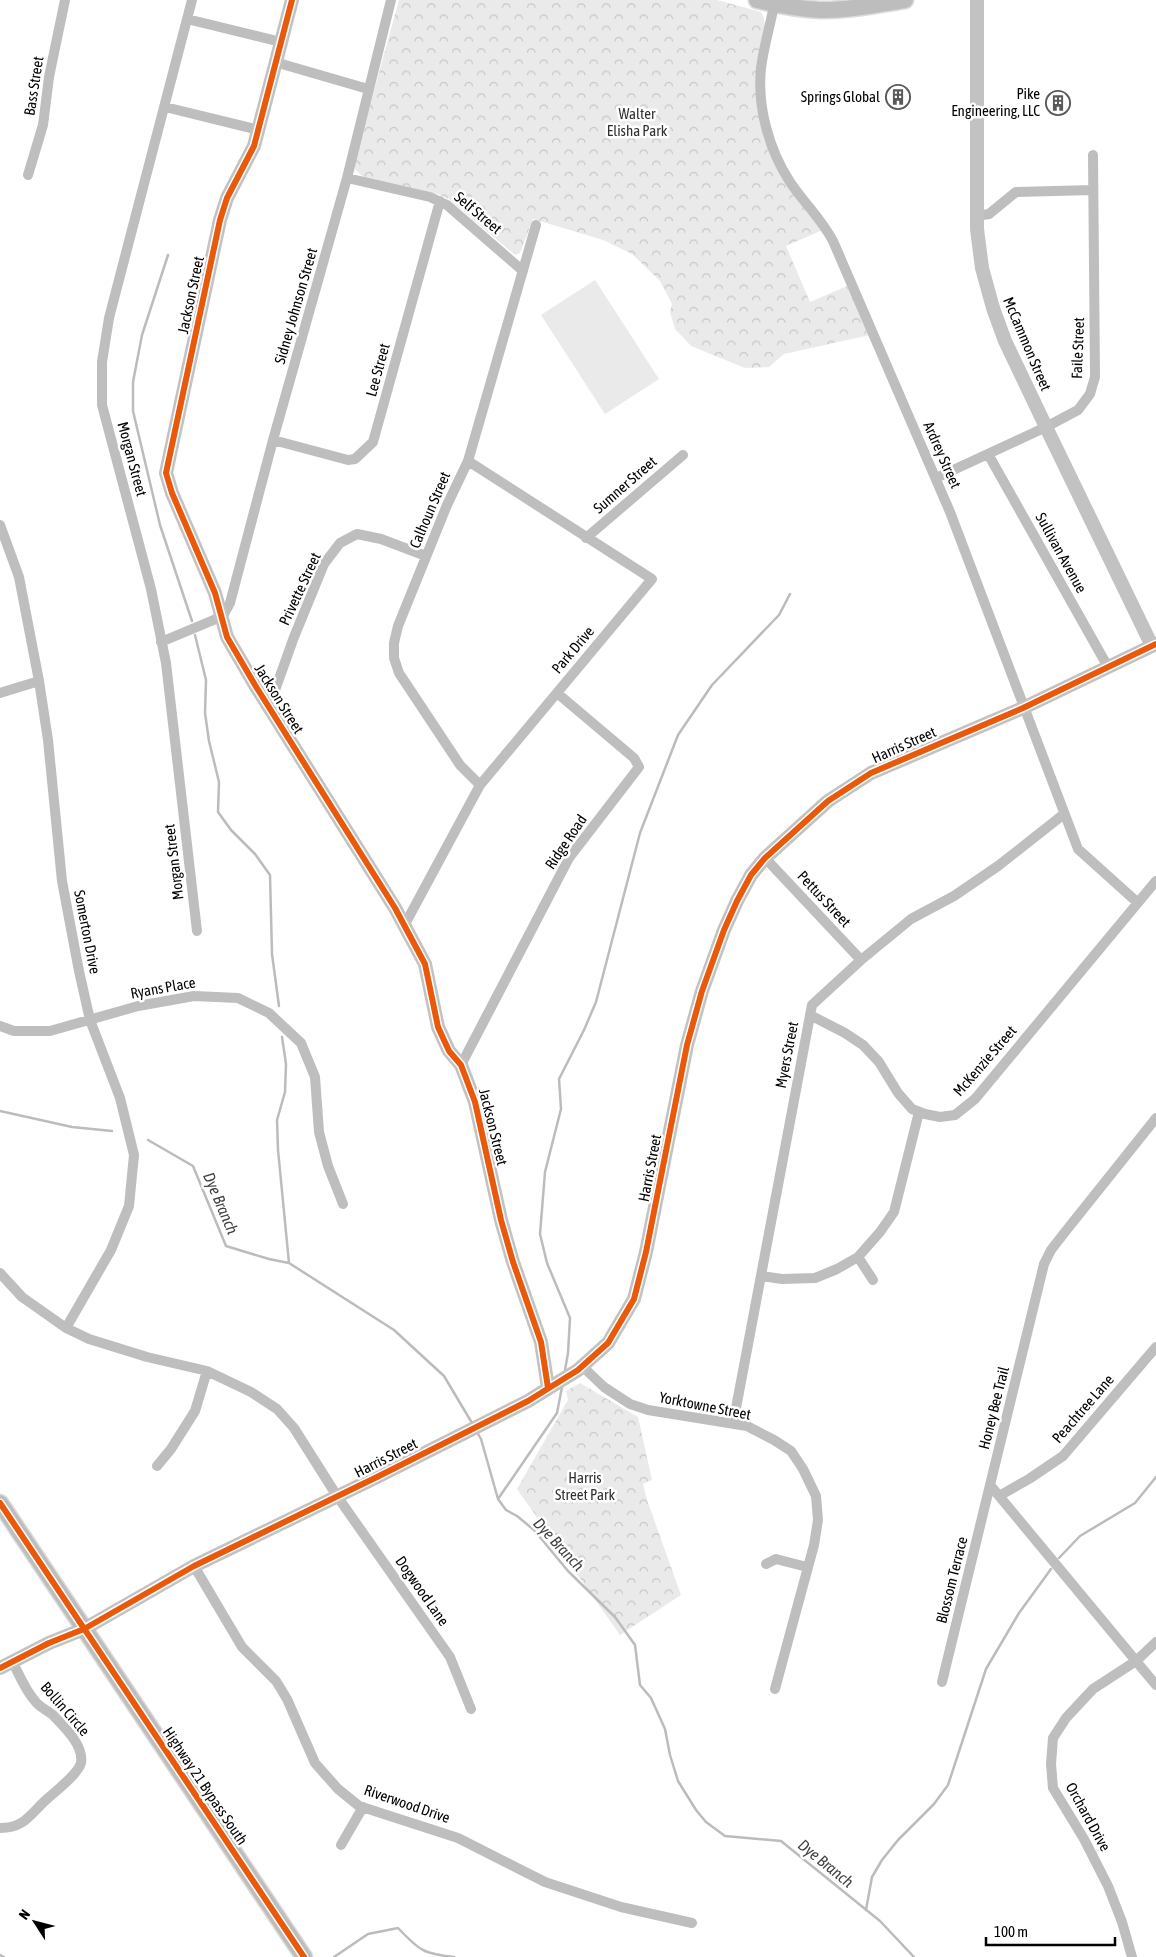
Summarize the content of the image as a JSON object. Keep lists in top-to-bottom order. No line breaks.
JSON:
{"streets":{"main road":["Highway 21 Bypass South"],"street":["Bass Street","Self Street","Jackson Street","Sidney Johnson Street","McCammon Street","Faile Street","Lee Street","Ardrey Street","Morgan Street","Sumner Street","Calhoun Street","Sullivan Avenue","Privette Street","Park Drive","Harris Street","Ridge Road","Pettus Street","Somerton Drive","Ryans Place","Myers Street","McKenzie Street","Yorktowne Street","Honey Bee Trail","Peachtree Lane","Blossom Terrace","Dogwood Lane","Bollin Circle","Riverwood Drive","Orchard Drive"]},"crossings":[["Self Street","Sidney Johnson Street"],["Self Street","Lee Street"],["Self Street","Calhoun Street"],["Jackson Street","Sidney Johnson Street"],["Jackson Street","Privette Street"],["Jackson Street","Park Drive"],["Jackson Street","Harris Street"],["Jackson Street","Ridge Road"],["Sidney Johnson Street","Lee Street"],["McCammon Street","Faile Street"],["McCammon Street","Harris Street"],["Faile Street","Ardrey Street"],["Faile Street","Sullivan Avenue"],["Ardrey Street","Harris Street"],["Ardrey Street","Myers Street"],["Ardrey Street","McKenzie Street"],["Sumner Street","Park Drive"],["Calhoun Street","Privette Street"],["Calhoun Street","Park Drive"],["Sullivan Avenue","Harris Street"],["Park Drive","Ridge Road"],["Harris Street","Pettus Street"],["Harris Street","Yorktowne Street"],["Harris Street","Dogwood Lane"],["Harris Street","Bollin Circle"],["Harris Street","Highway 21 Bypass South"],["Harris Street","Riverwood Drive"],["Pettus Street","Myers Street"],["Somerton Drive","Ryans Place"],["Somerton Drive","Dogwood Lane"],["Myers Street","Yorktowne Street"],["Honey Bee Trail","Blossom Terrace"]],"water":["Dye Branch"],"parks":["Walter Elisha Park","Harris Street Park"],"places":{"building":["Springs Global","Pike Engineering, LLC"]},"scale_bar":"100 m","north":"top left"}
